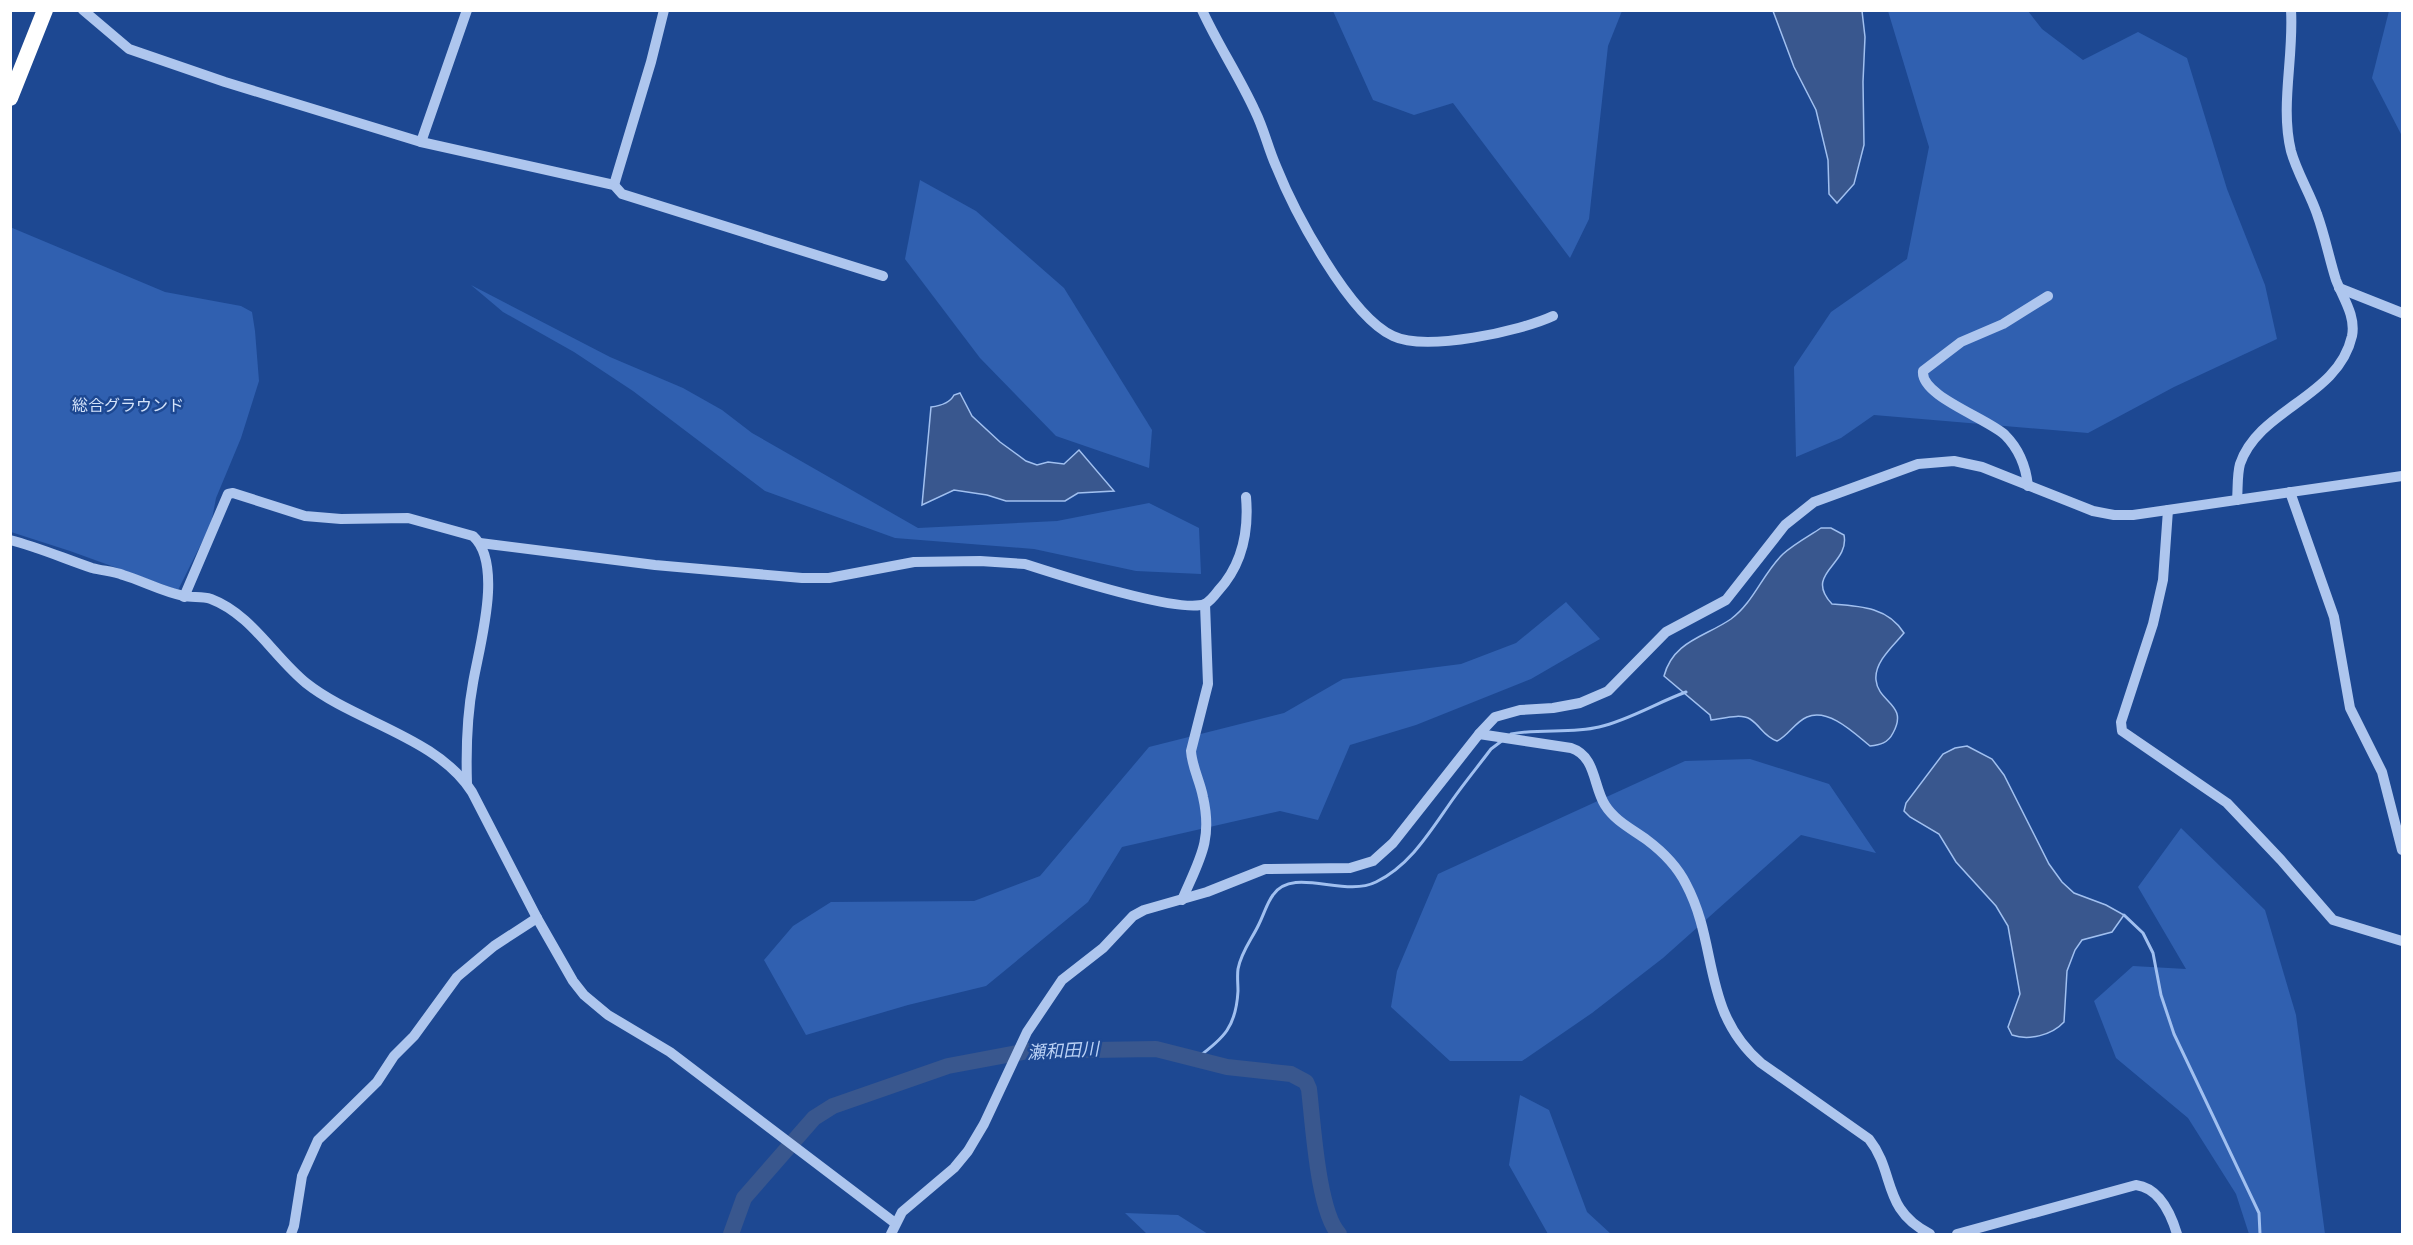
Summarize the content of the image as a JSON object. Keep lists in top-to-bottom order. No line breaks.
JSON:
{"water":["瀬和田川"],"parks":["総合グラウンド"]}
